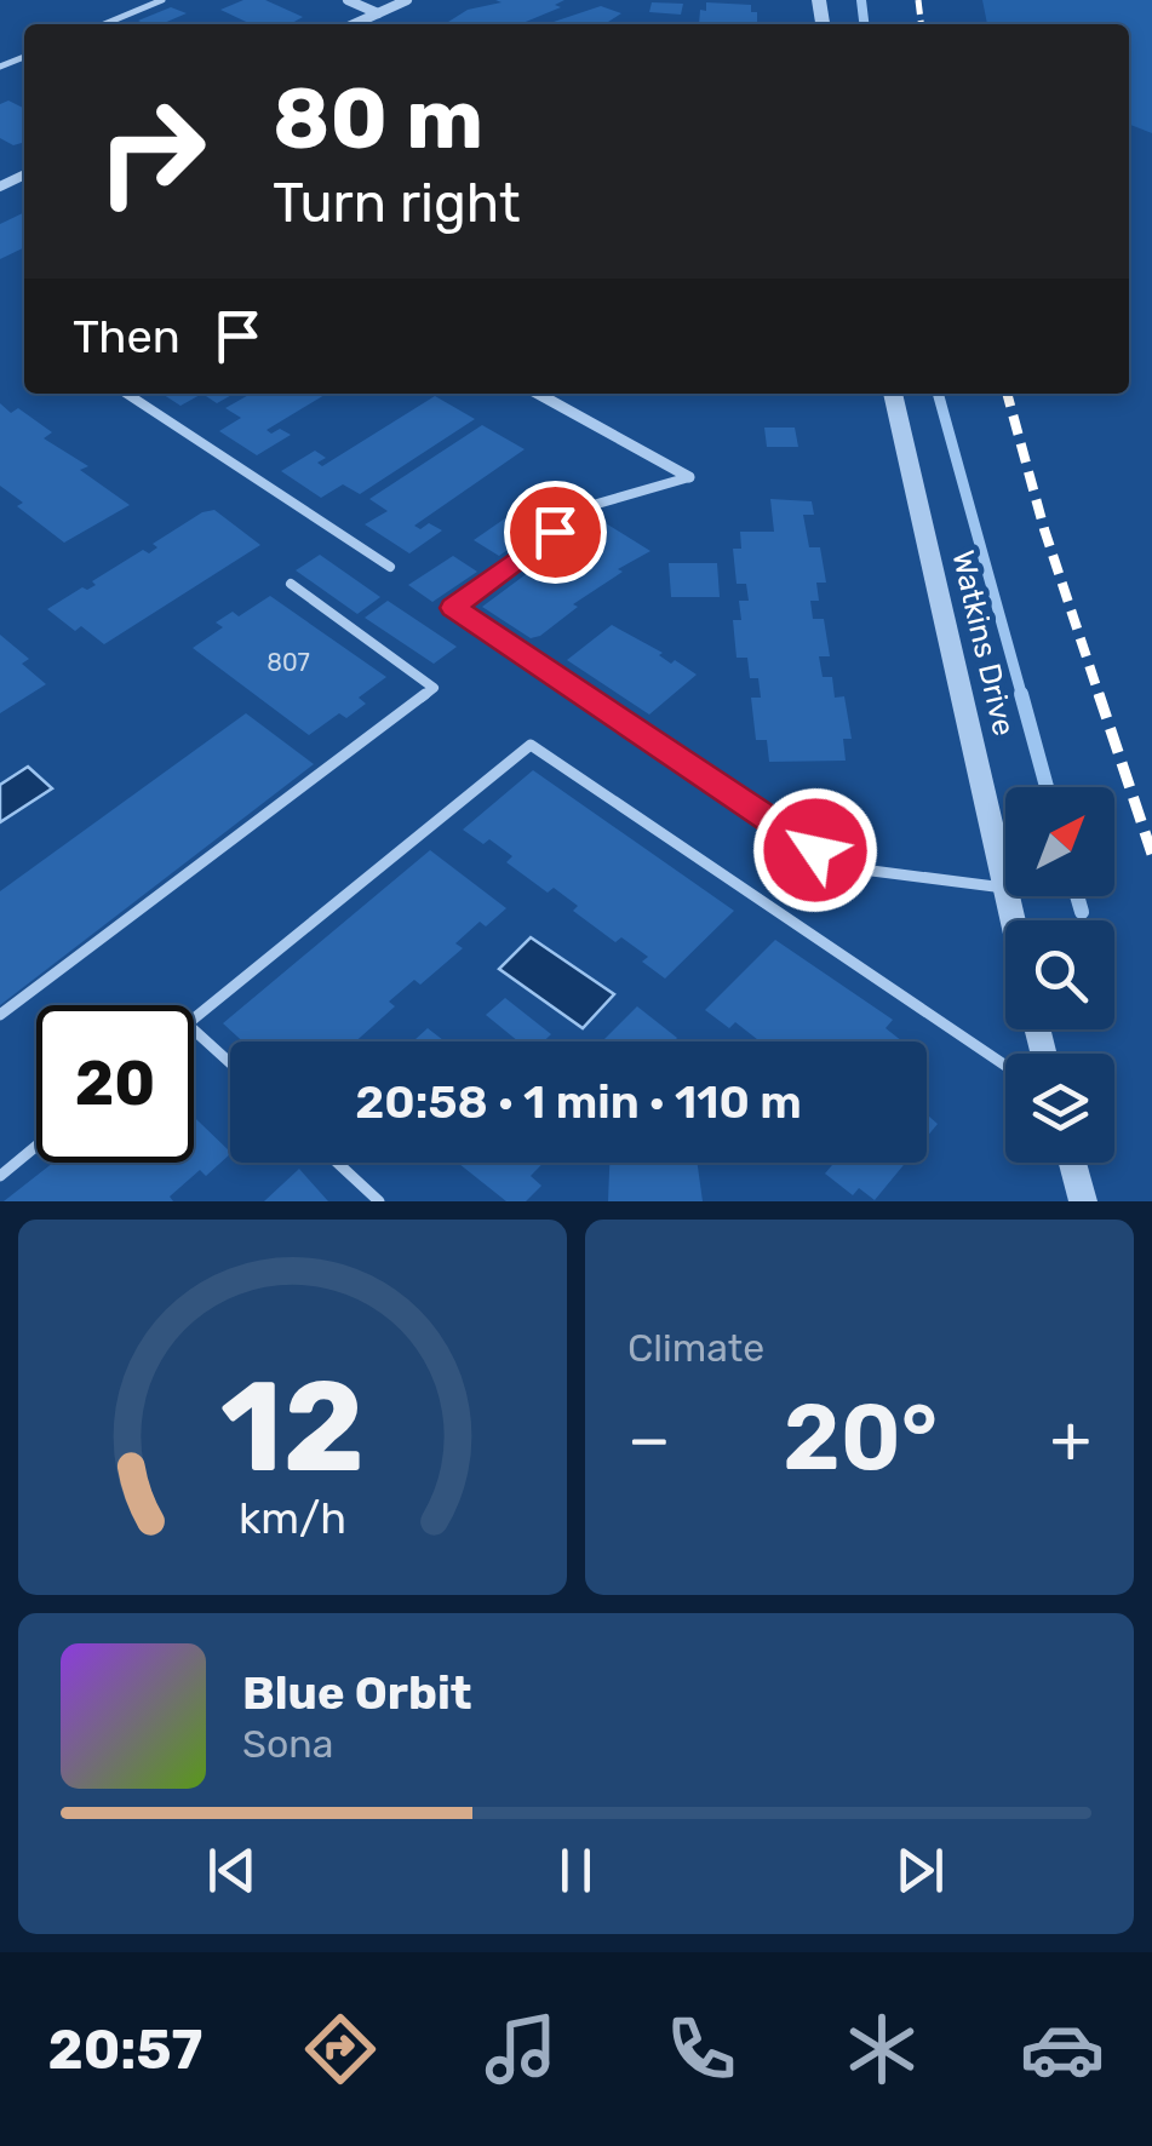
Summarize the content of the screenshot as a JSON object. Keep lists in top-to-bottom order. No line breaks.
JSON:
{"streets":{"street":["Watkins Drive"]},"house_numbers":["807"],"north":"top right","page":{"turn":["80 m","Turn right"],"then":"Then","limit":"20","trip":"20:58 · 1 min · 110 m","tile":"Climate","heat":["−","20°","+"],"song":["Blue Orbit","Sona"],"tabs":"20:57","gauge":["12","km/h"]}}
